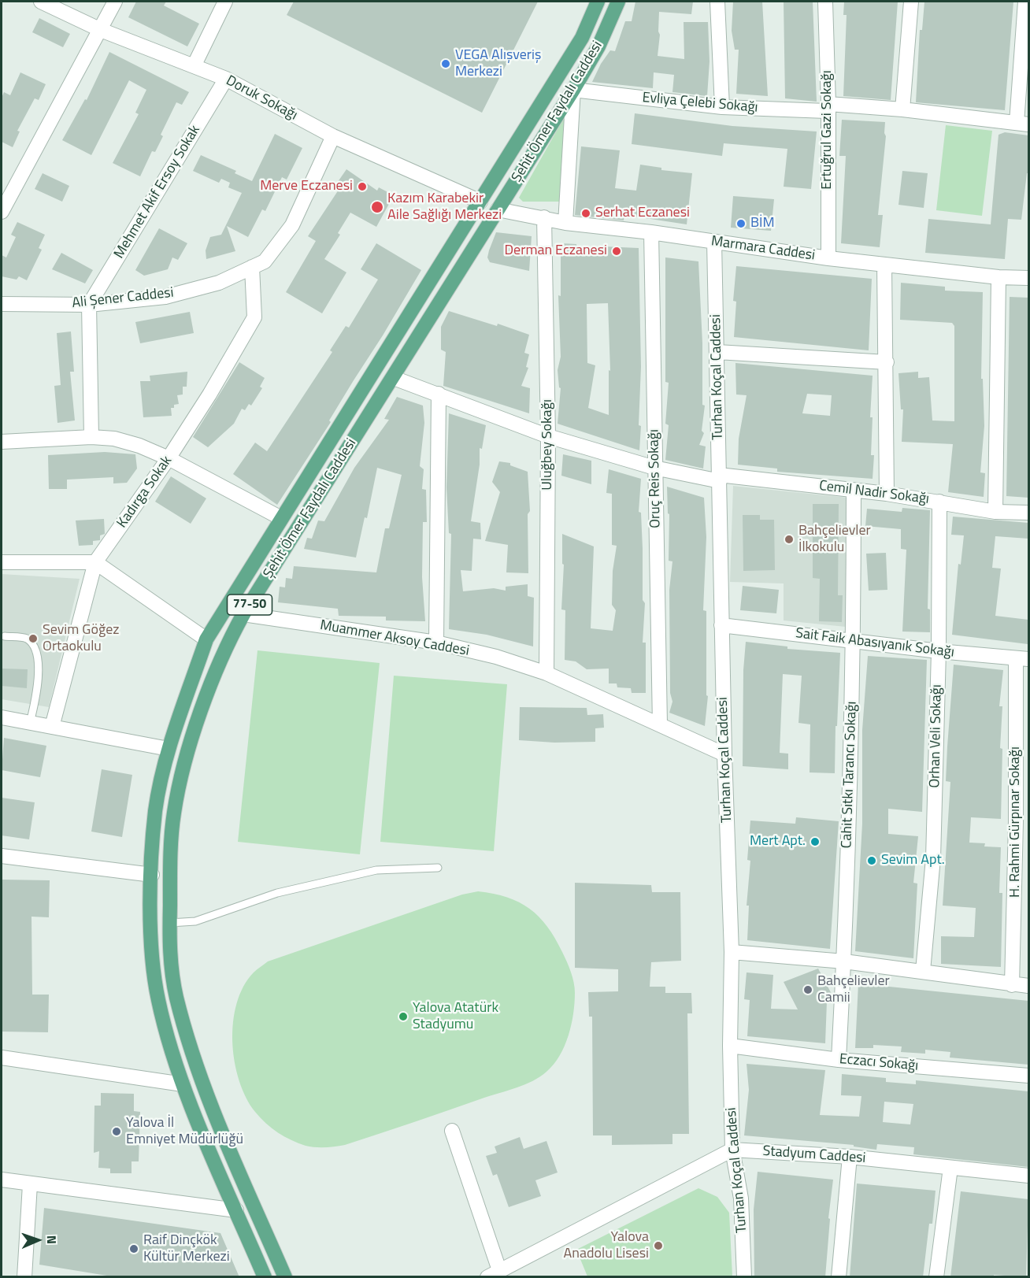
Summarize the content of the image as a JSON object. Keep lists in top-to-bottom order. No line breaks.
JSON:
{"streets":{"main road":["Şehit Ömer Faydalı Caddesi","77-50"],"street":["Doruk Sokağı","Evliya Çelebi Sokağı","Ertuğrul Gazi Sokağı","Mehmet Akif Ersoy Sokak","Marmara Caddesi","Ali Şener Caddesi","Turhan Koçal Caddesi","Uluğbey Sokağı","Oruç Reis Sokağı","Kadırga Sokak","Cemil Nadir Sokağı","Muammer Aksoy Caddesi","Sait Faik Abasıyanık Sokağı","Orhan Veli Sokağı","Cahit Sıtkı Tarancı Sokağı","H. Rahmi Gürpınar Sokağı","Eczacı Sokağı","Stadyum Caddesi"]},"crossings":[["Doruk Sokağı","Şehit Ömer Faydalı Caddesi"],["Doruk Sokağı","Mehmet Akif Ersoy Sokak"],["Doruk Sokağı","Ali Şener Caddesi"],["Evliya Çelebi Sokağı","Şehit Ömer Faydalı Caddesi"],["Evliya Çelebi Sokağı","Ertuğrul Gazi Sokağı"],["Şehit Ömer Faydalı Caddesi","Marmara Caddesi"],["Şehit Ömer Faydalı Caddesi","Cemil Nadir Sokağı"],["Şehit Ömer Faydalı Caddesi","Muammer Aksoy Caddesi"],["Ertuğrul Gazi Sokağı","Marmara Caddesi"],["Mehmet Akif Ersoy Sokak","Ali Şener Caddesi"],["Marmara Caddesi","Turhan Koçal Caddesi"],["Marmara Caddesi","Uluğbey Sokağı"],["Marmara Caddesi","Oruç Reis Sokağı"],["Ali Şener Caddesi","Kadırga Sokak"],["Turhan Koçal Caddesi","Cemil Nadir Sokağı"],["Turhan Koçal Caddesi","Muammer Aksoy Caddesi"],["Turhan Koçal Caddesi","Sait Faik Abasıyanık Sokağı"],["Turhan Koçal Caddesi","Eczacı Sokağı"],["Turhan Koçal Caddesi","Stadyum Caddesi"],["Uluğbey Sokağı","Cemil Nadir Sokağı"],["Uluğbey Sokağı","Muammer Aksoy Caddesi"],["Oruç Reis Sokağı","Cemil Nadir Sokağı"],["Oruç Reis Sokağı","Muammer Aksoy Caddesi"],["Cemil Nadir Sokağı","Orhan Veli Sokağı"],["Cemil Nadir Sokağı","Cahit Sıtkı Tarancı Sokağı"],["Sait Faik Abasıyanık Sokağı","Orhan Veli Sokağı"],["Sait Faik Abasıyanık Sokağı","Cahit Sıtkı Tarancı Sokağı"],["Sait Faik Abasıyanık Sokağı","H. Rahmi Gürpınar Sokağı"],["Cahit Sıtkı Tarancı Sokağı","Eczacı Sokağı"]],"places":["VEGA Alışveriş Merkezi","Merve Eczanesi","Kazım Karabekir Aile Sağlığı Merkezi","Serhat Eczanesi","BİM","Derman Eczanesi","Bahçelievler İlkokulu","Sevim Göğez Ortaokulu","Mert Apt.","Sevim Apt.","Bahçelievler Camii","Yalova Atatürk Stadyumu","Yalova İl Emniyet Müdürlüğü","Yalova Anadolu Lisesi","Raif Dinçkök Kültür Merkezi"],"north":"right"}
